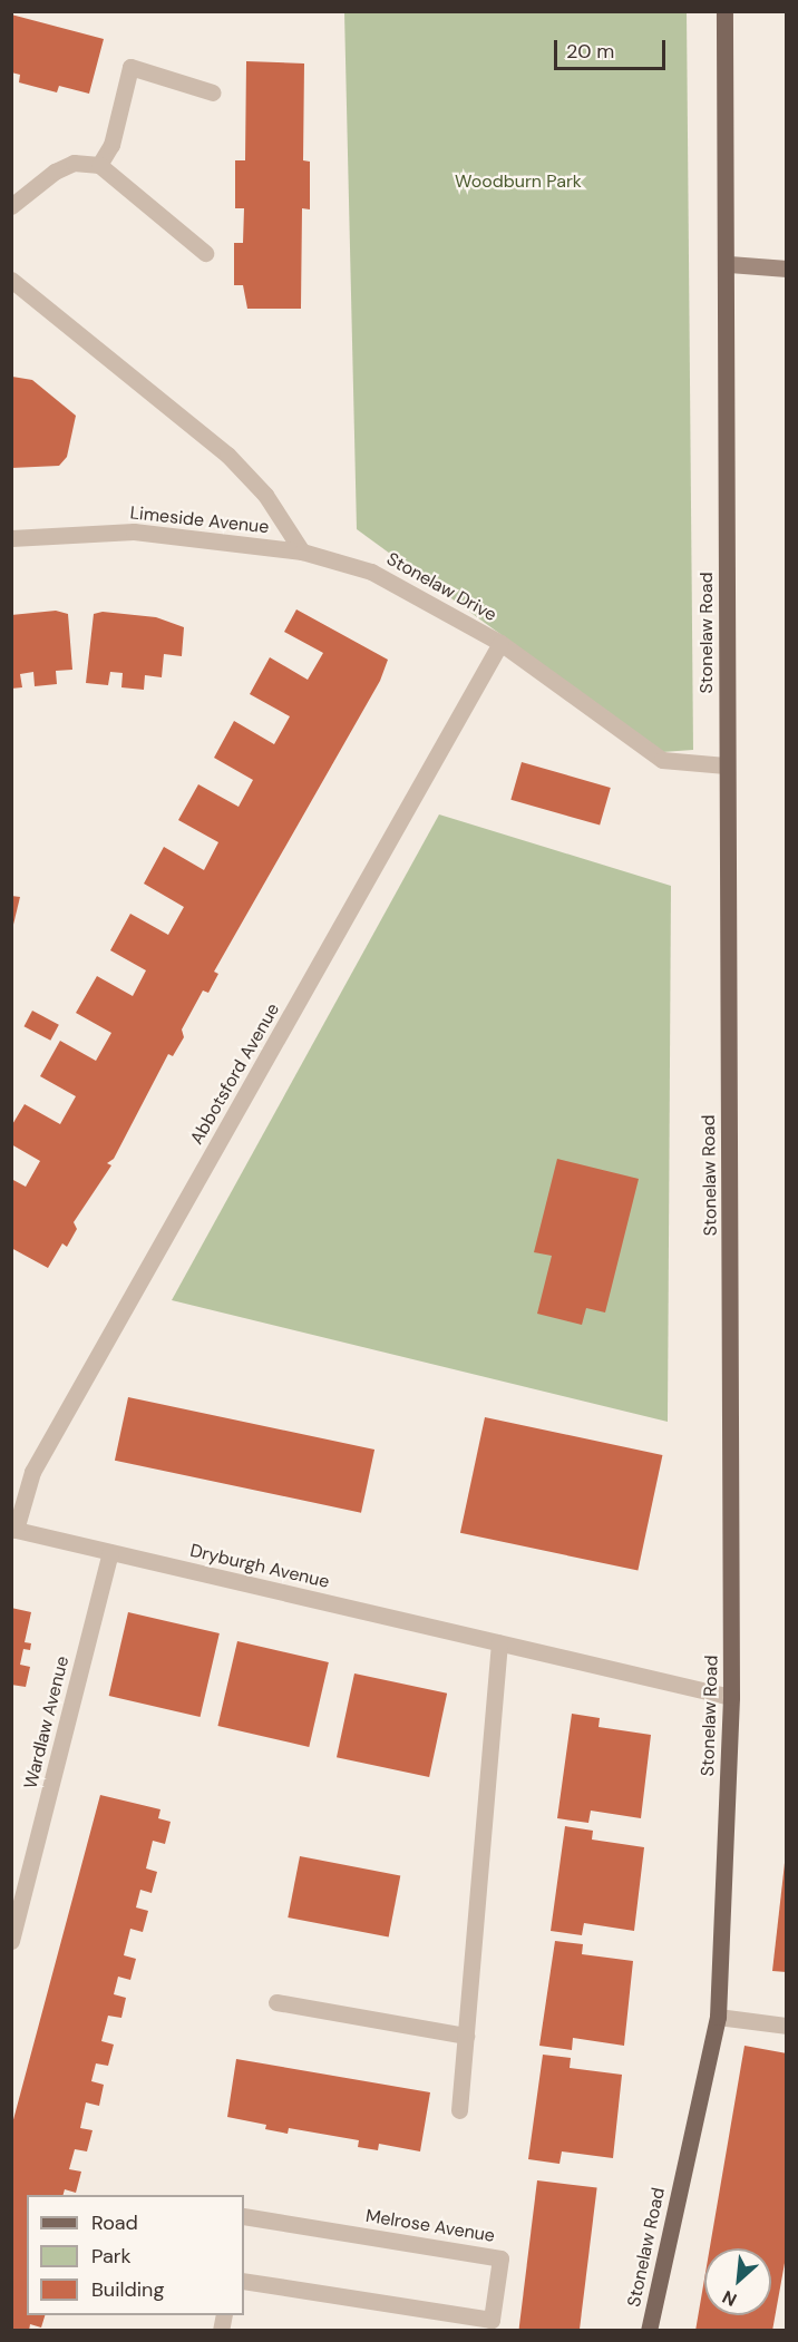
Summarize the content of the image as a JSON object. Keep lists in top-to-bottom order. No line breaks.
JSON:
{"streets":{"main road":["Stonelaw Road"],"street":["Limeside Avenue","Stonelaw Drive","Abbotsford Avenue","Dryburgh Avenue","Wardlaw Avenue","Melrose Avenue"]},"crossings":[["Limeside Avenue","Stonelaw Drive"],["Stonelaw Drive","Stonelaw Road"],["Stonelaw Drive","Abbotsford Avenue"],["Stonelaw Road","Dryburgh Avenue"],["Abbotsford Avenue","Dryburgh Avenue"],["Dryburgh Avenue","Wardlaw Avenue"]],"parks":["Woodburn Park"],"legend":["Road","Park","Building"],"scale_bar":"20 m","north":"bottom left"}
